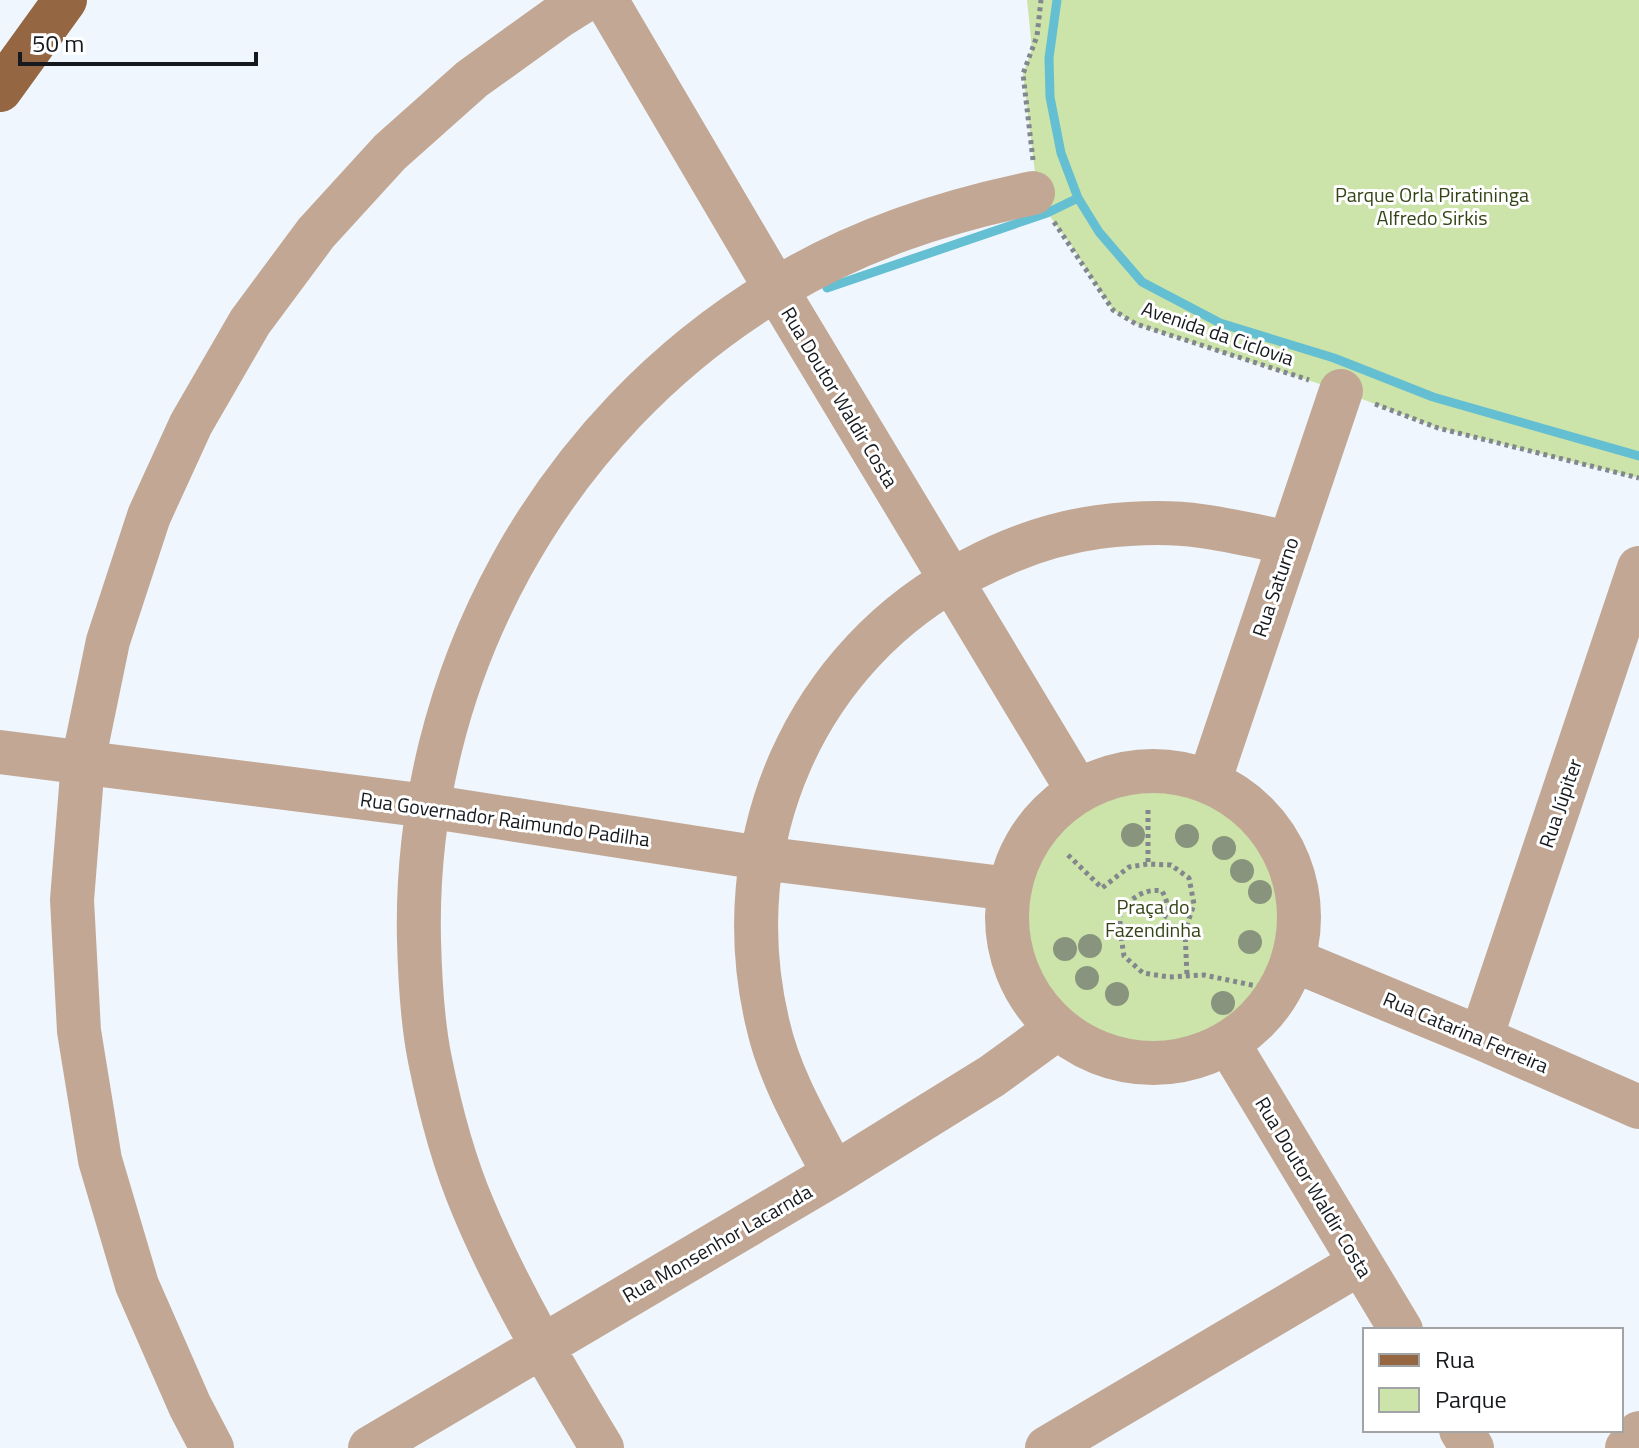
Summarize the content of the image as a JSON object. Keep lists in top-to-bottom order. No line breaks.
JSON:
{"streets":{"street":["Rua Doutor Waldir Costa","Rua Saturno","Rua Júpiter","Rua Governador Raimundo Padilha","Rua Catarina Ferreira","Rua Monsenhor Lacarnda"],"path":["Avenida da Ciclovia"]},"crossings":[["Avenida da Ciclovia","Rua Saturno"],["Rua Júpiter","Rua Catarina Ferreira"]],"parks":["Parque Orla Piratininga Alfredo Sirkis","Praça do Fazendinha"],"legend":["Rua","Parque"],"scale_bar":"50 m"}
